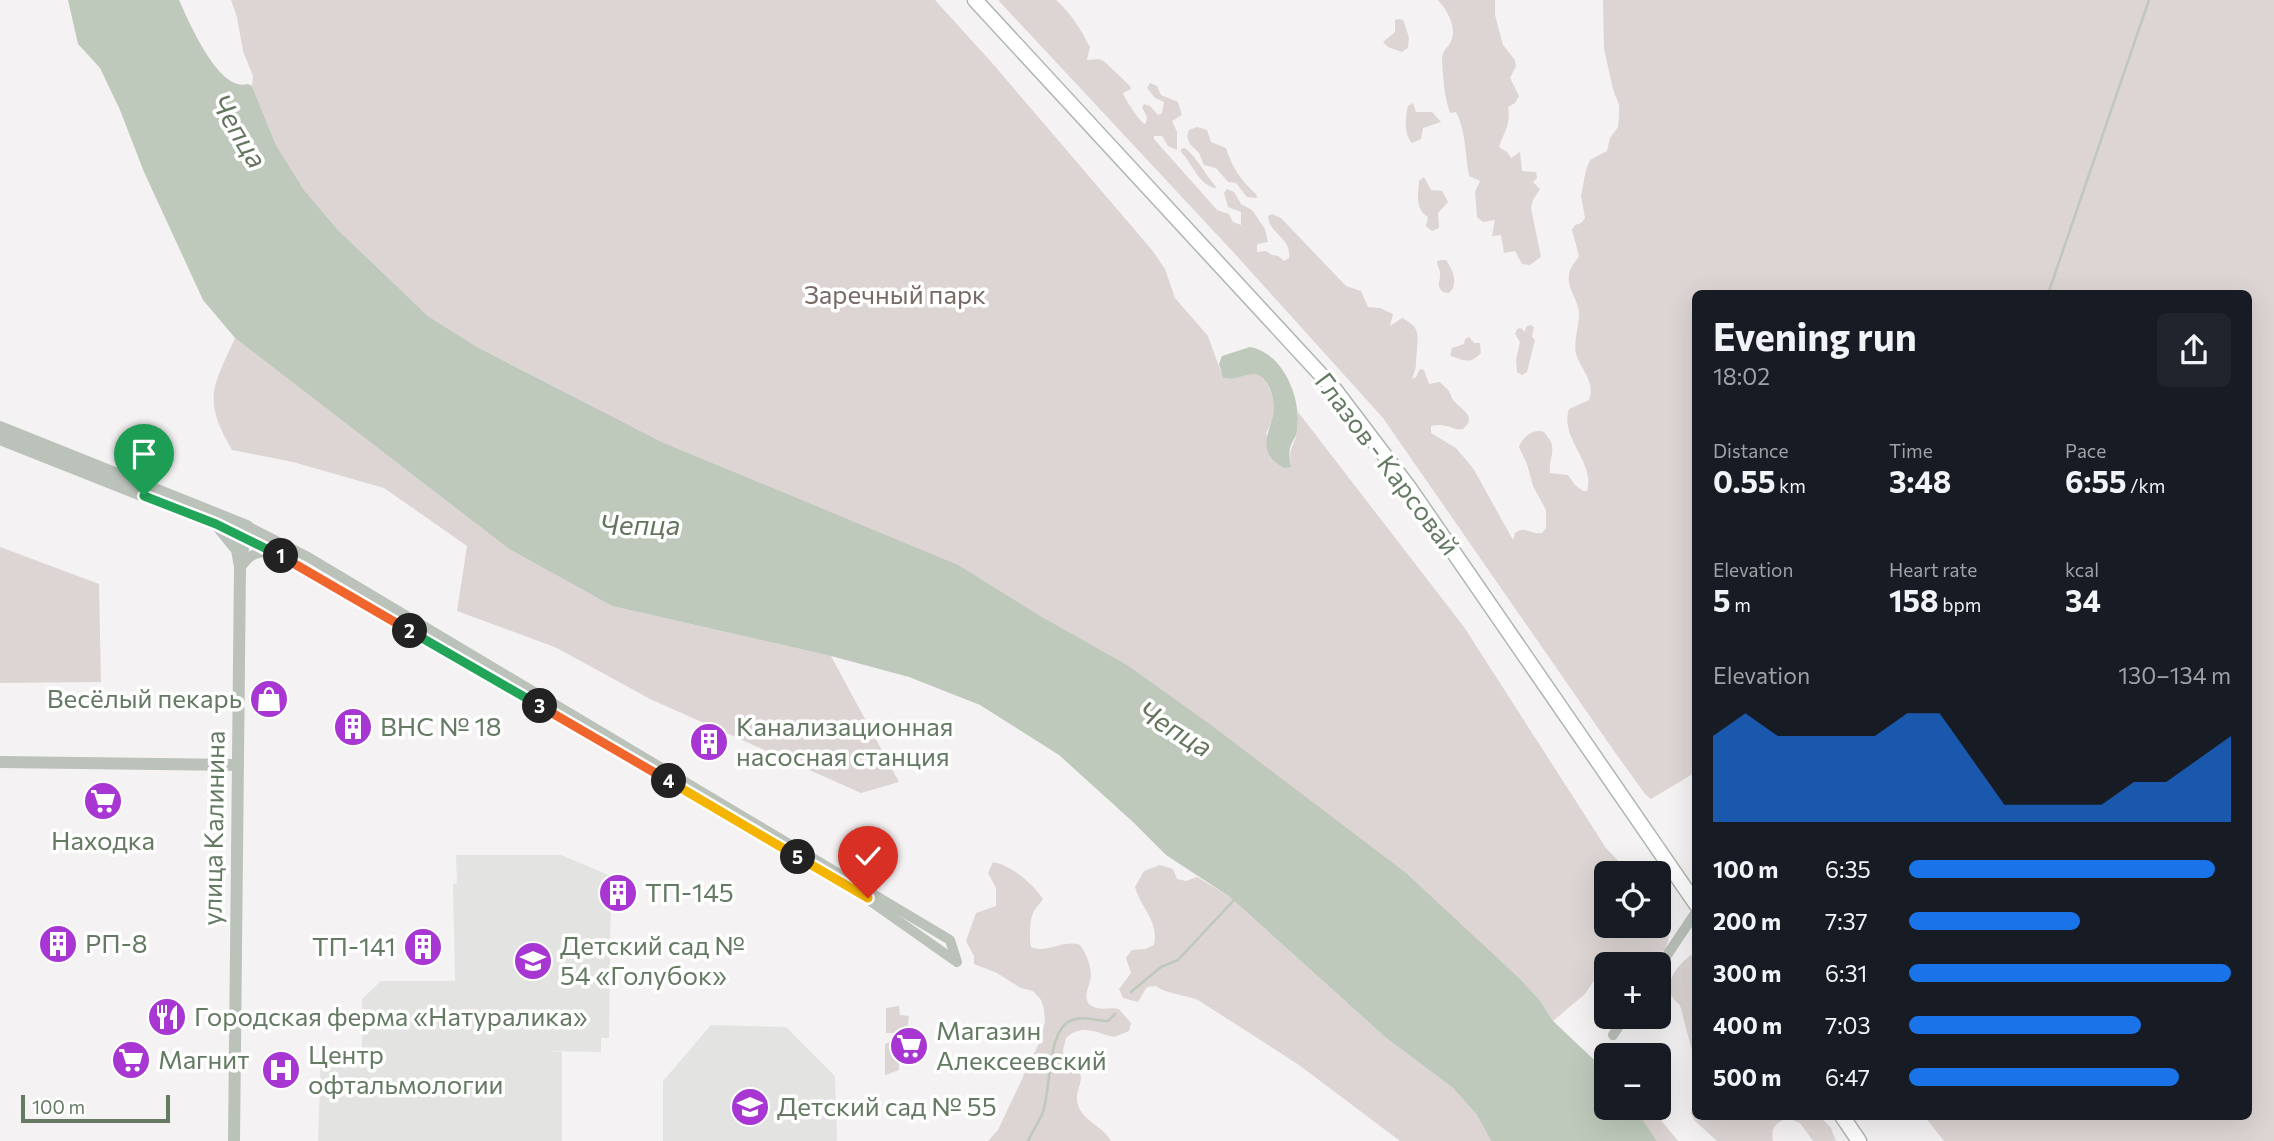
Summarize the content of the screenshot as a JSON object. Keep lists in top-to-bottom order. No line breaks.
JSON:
{"streets":{"main road":["Глазов - Карсовай"],"street":["улица Калинина"]},"water":["Чепца"],"parks":["Заречный парк"],"places":{"shop":["Весёлый пекарь"],"building":["ВНС № 18","Канализационная насосная станция","ТП-145","РП-8","ТП-141"],"supermarket":["Находка","Магазин Алексеевский","Магнит"],"school or university":["Детский сад № 54 «Голубок»","Детский сад № 55"],"restaurant":["Городская ферма «Натуралика»"],"hospital":["Центр офтальмологии"]},"scale_bar":"100 m","page":{"heading":["Evening run","18:02"],"stats":[["Distance","0.55 km"],["Time","3:48"],["Pace","6:55 /km"],["Elevation","5 m"],["Heart rate","158 bpm"],["kcal","34"]],"pins":["1","2","3","4","5"],"chart":["Elevation","130–134 m"],"list":[{"name":"100 m","note":"6:35"},{"name":"200 m","note":"7:37"},{"name":"300 m","note":"6:31"},{"name":"400 m","note":"7:03"},{"name":"500 m","note":"6:47"}],"map_buttons":["+","−"],"scale":"100 m"}}
